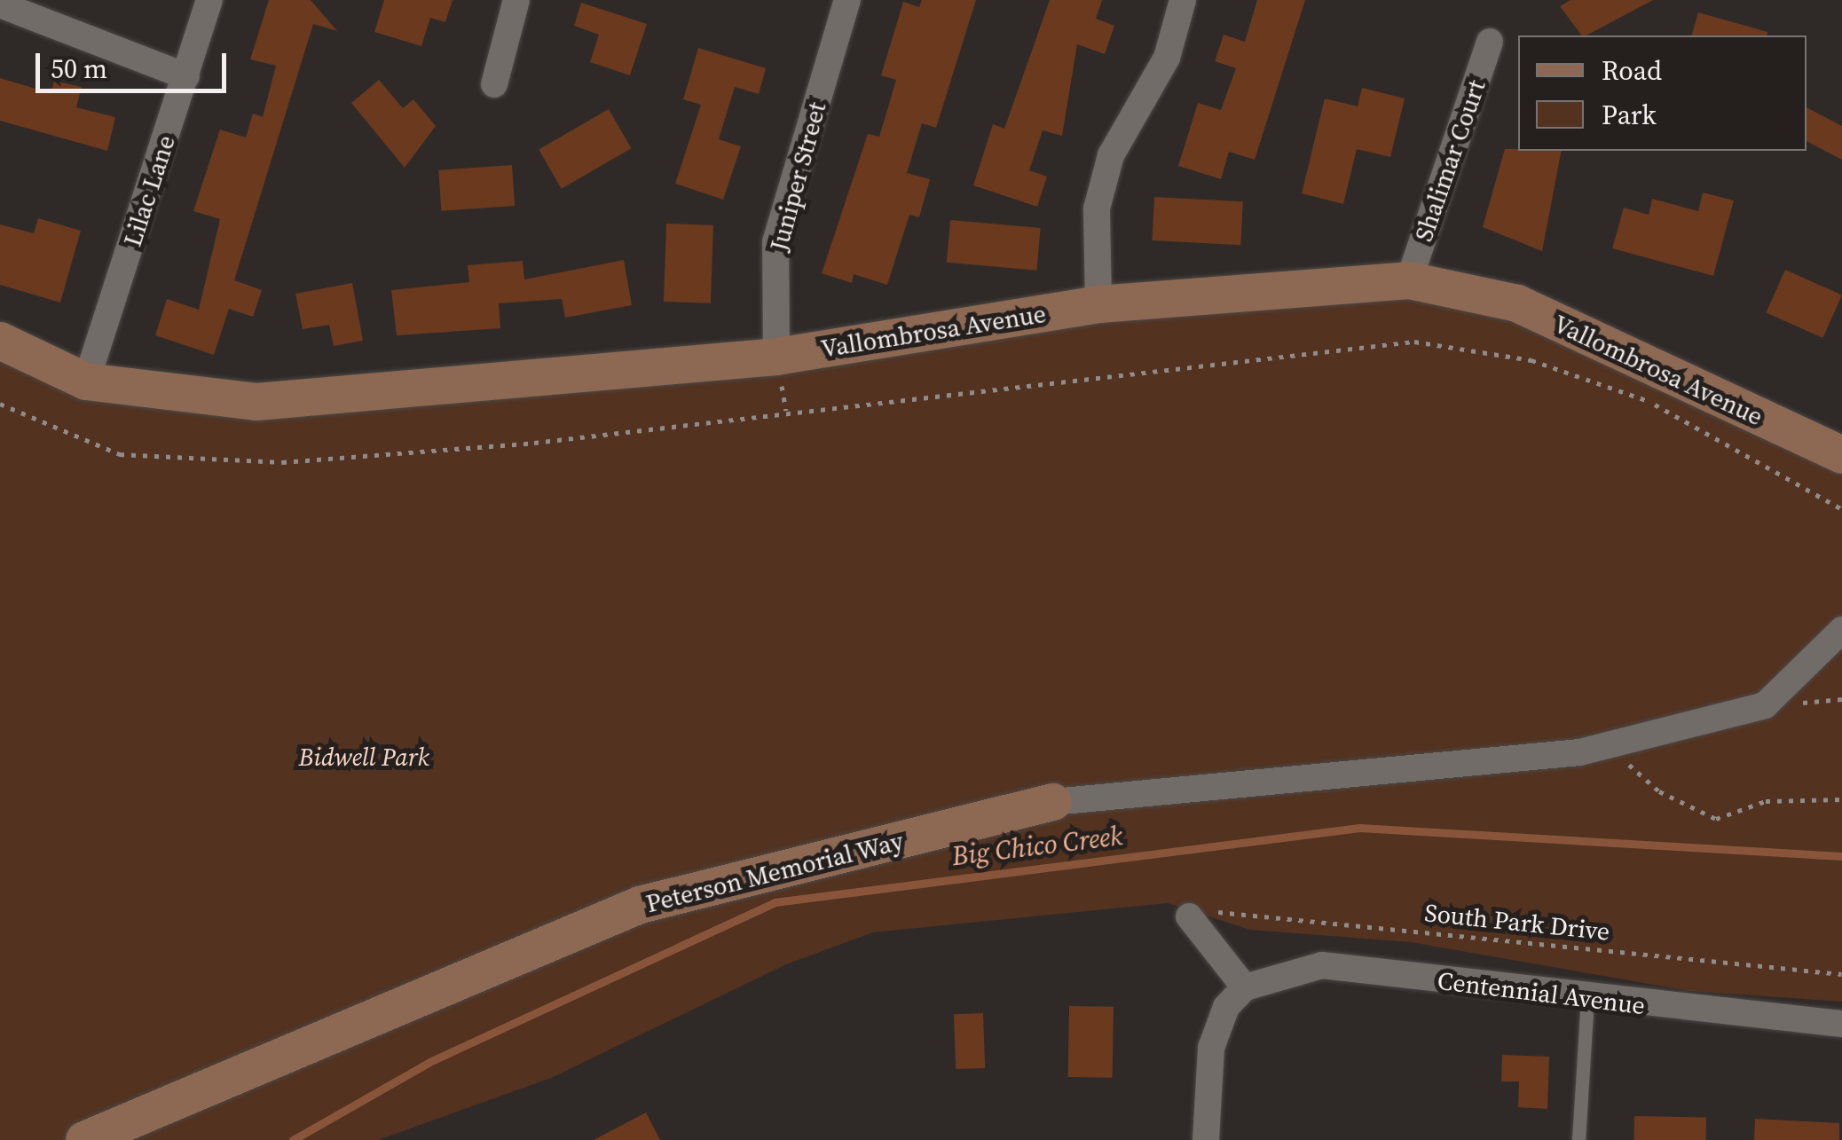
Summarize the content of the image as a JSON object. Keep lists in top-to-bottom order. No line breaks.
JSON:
{"streets":{"street":["Shalimar Court","Juniper Street","Lilac Lane","Vallombrosa Avenue","Peterson Memorial Way","Centennial Avenue"],"path":["South Park Drive"]},"crossings":[["Shalimar Court","Vallombrosa Avenue"],["Juniper Street","Vallombrosa Avenue"],["Lilac Lane","Vallombrosa Avenue"]],"water":["Big Chico Creek"],"parks":["Bidwell Park"],"legend":["Road","Park"],"scale_bar":"50 m"}
